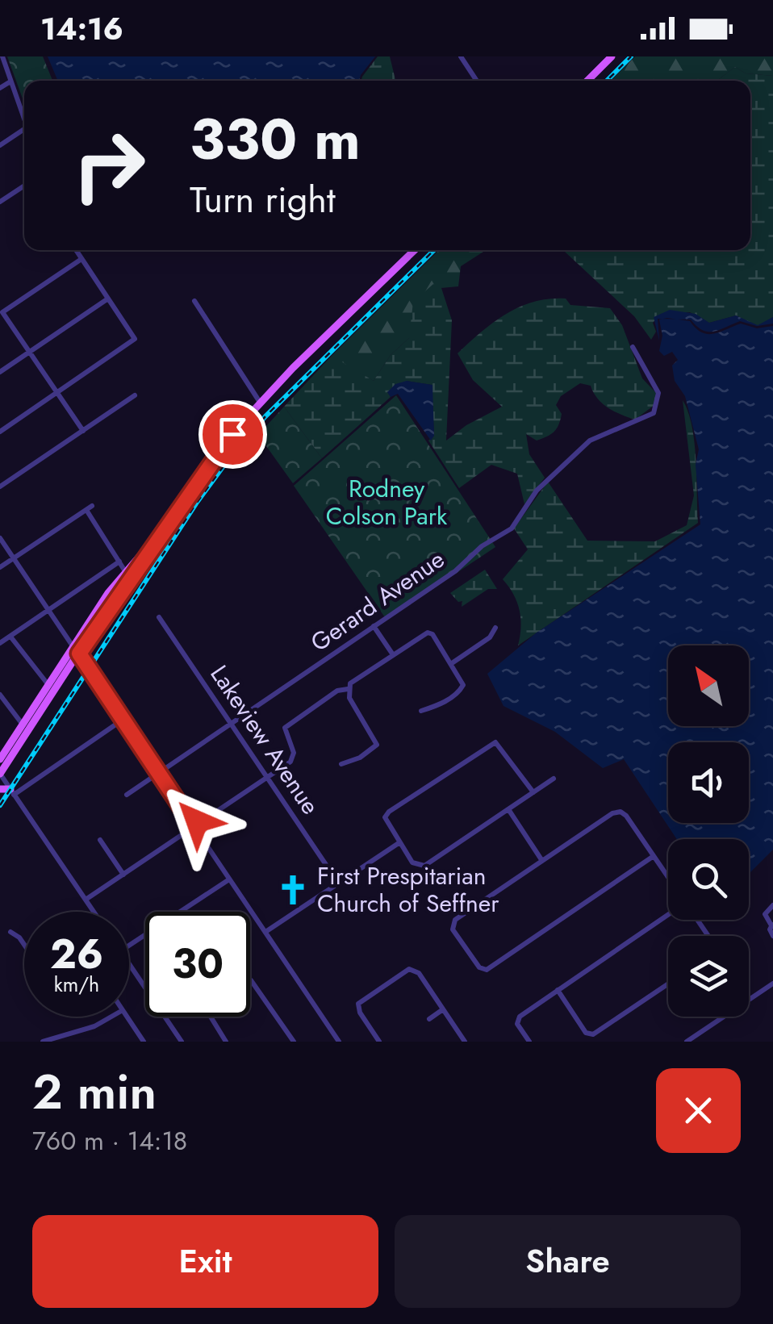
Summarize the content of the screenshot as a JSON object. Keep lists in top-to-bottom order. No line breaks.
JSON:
{"streets":{"street":["Gerard Avenue","Lakeview Avenue"]},"crossings":[["Gerard Avenue","Lakeview Avenue"]],"parks":["Rodney Colson Park"],"places":{"church":["First Prespitarian Church of Seffner"]},"north":"top left","page":{"status":"14:16","turn":["330 m","Turn right"],"speed":"26 km/h","limit":"30","heading":["2 min","760 m · 14:18"],"buttons":["Exit","Share"]}}
